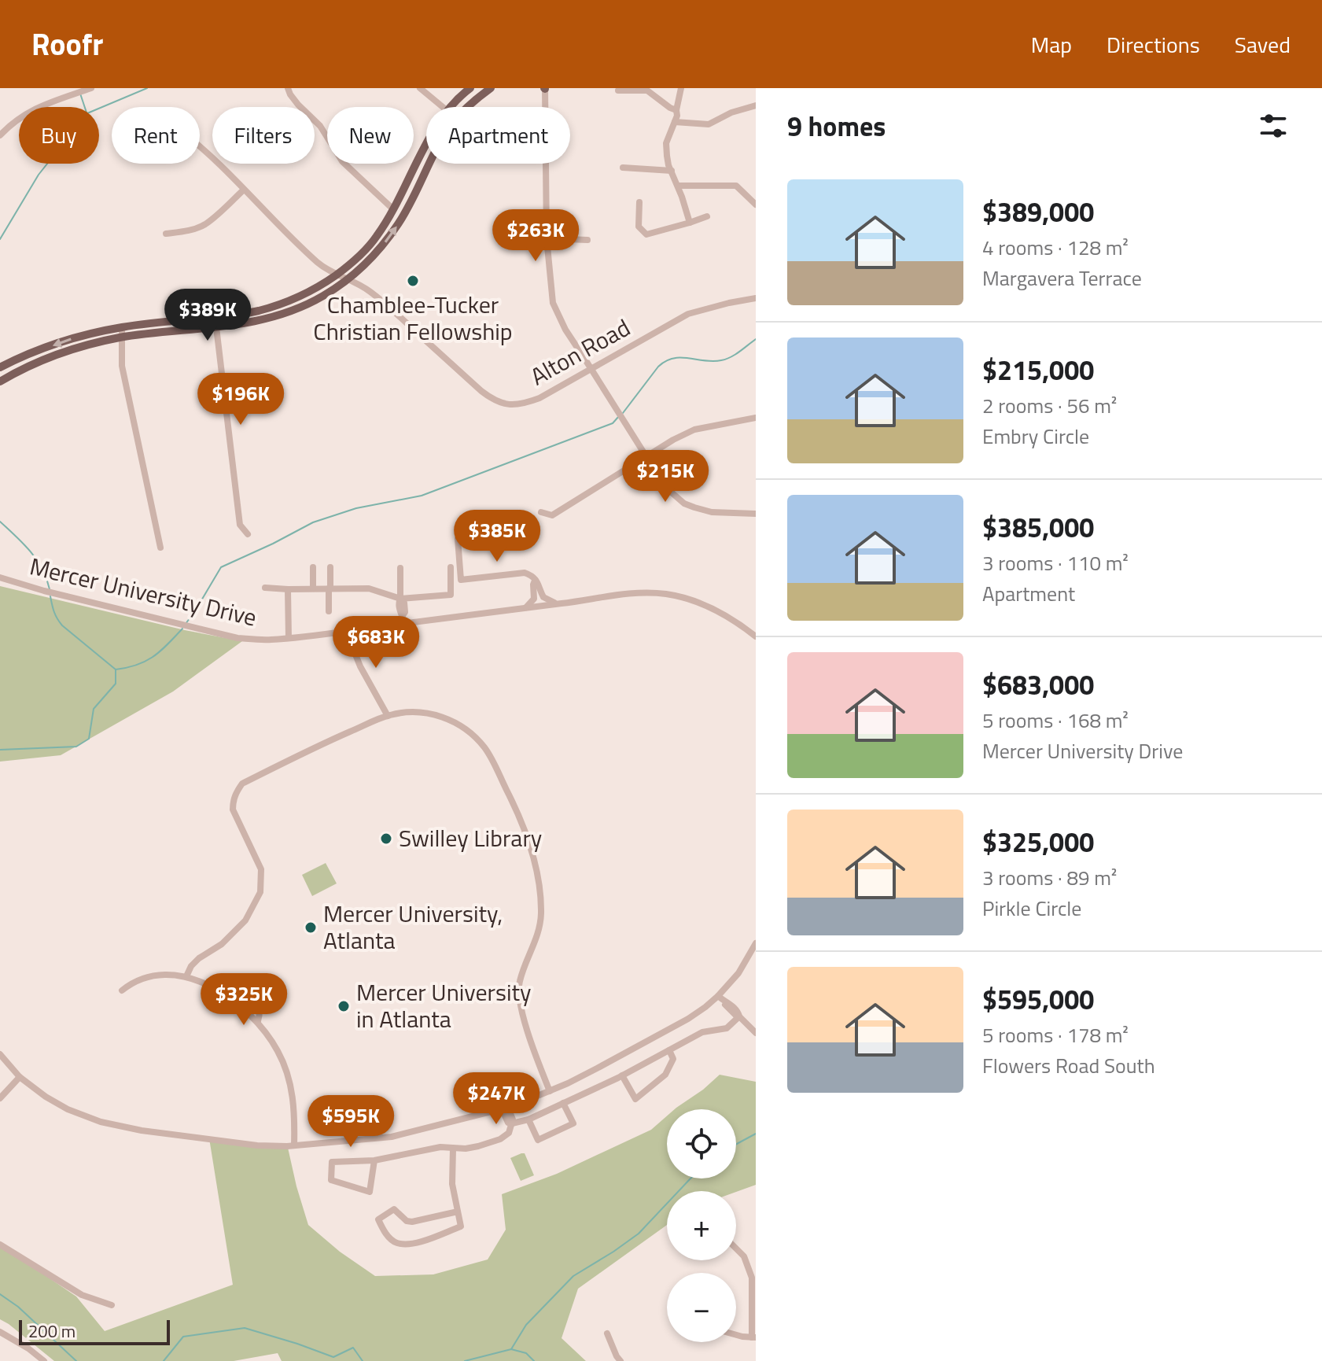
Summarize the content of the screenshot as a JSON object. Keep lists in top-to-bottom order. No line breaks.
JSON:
{"streets":{"street":["Alton Road","Mercer University Drive"]},"places":["Chamblee-Tucker Christian Fellowship","Swilley Library","Mercer University, Atlanta","Mercer University in Atlanta"],"scale_bar":"200 m","page":{"header":"Roofr","nav":["Map","Directions","Saved"],"heading":"9 homes","chip":["Buy","Rent","Filters","New","Apartment"],"list":[{"name":"$389,000","note":"4 rooms · 128 m² · Margavera Terrace"},{"name":"$215,000","note":"2 rooms · 56 m² · Embry Circle"},{"name":"$385,000","note":"3 rooms · 110 m² · Apartment"},{"name":"$683,000","note":"5 rooms · 168 m² · Mercer University Drive"},{"name":"$325,000","note":"3 rooms · 89 m² · Pirkle Circle"},{"name":"$595,000","note":"5 rooms · 178 m² · Flowers Road South"}],"price":["$263K","$389K","$196K","$215K","$385K","$683K","$325K","$247K","$595K"],"map_buttons":["+","−"],"scale":"200 m"}}
